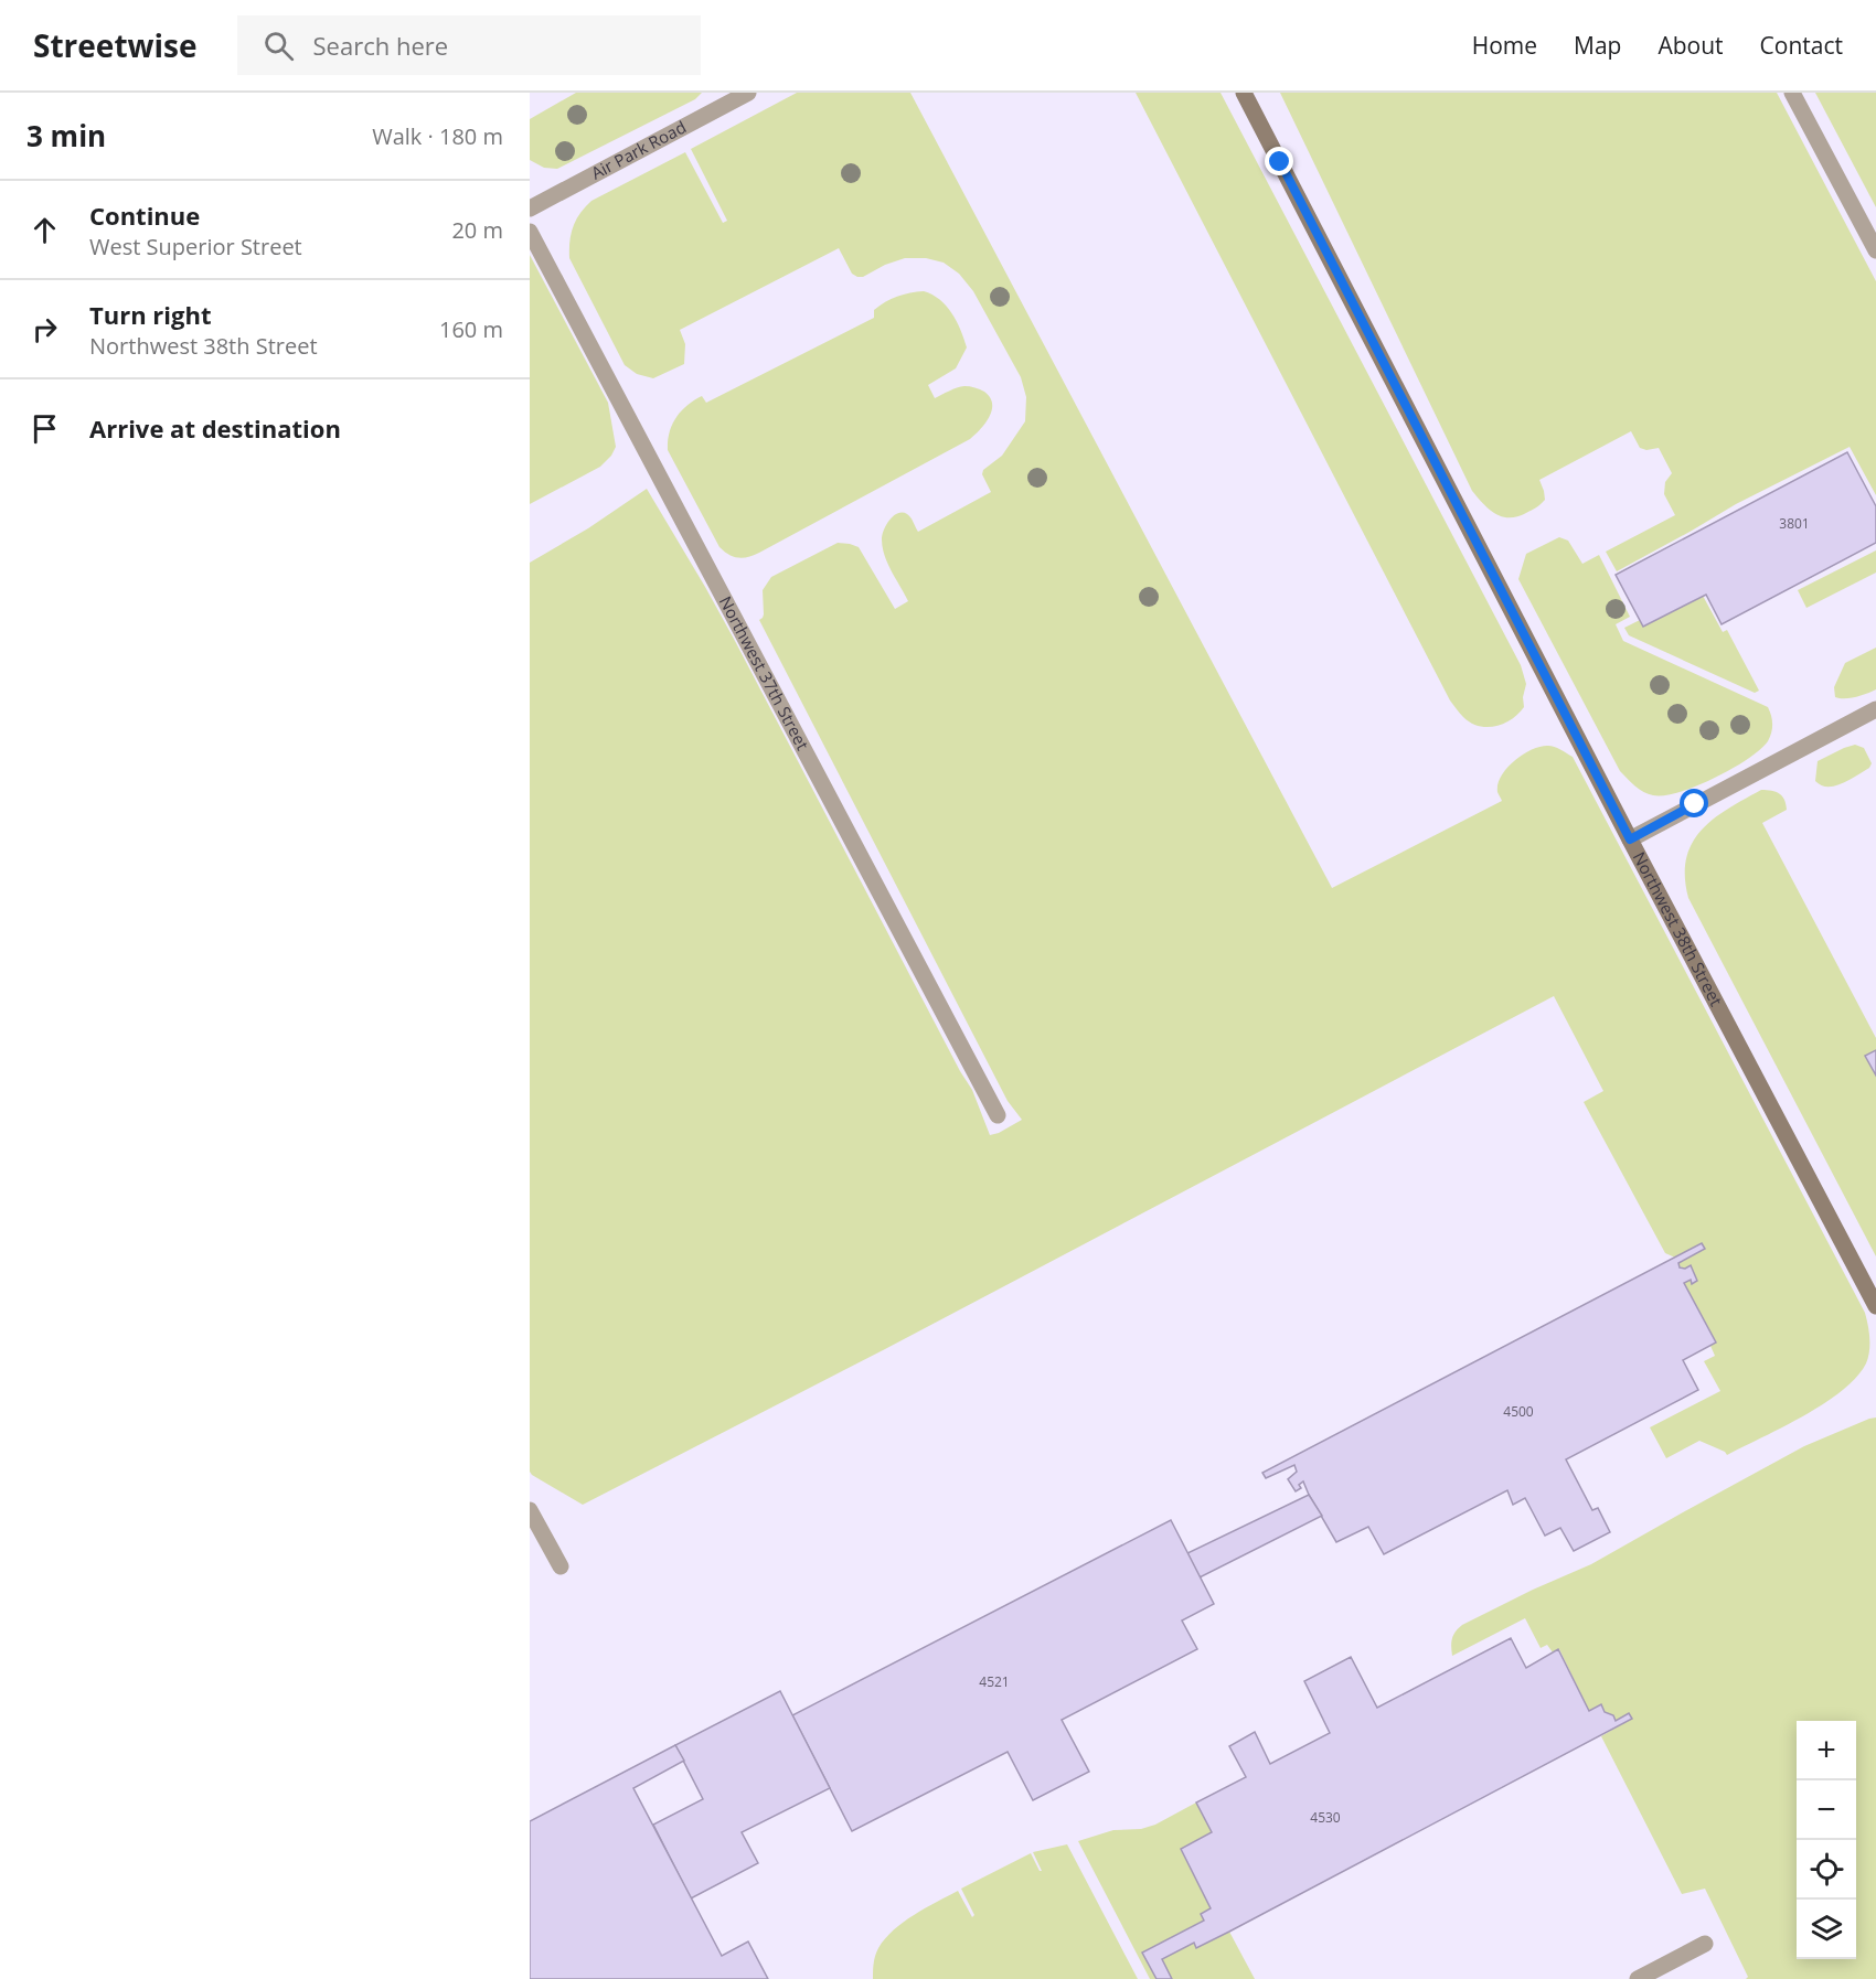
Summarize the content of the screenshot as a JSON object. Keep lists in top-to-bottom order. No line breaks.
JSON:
{"streets":{"main road":["Northwest 38th Street"],"street":["Air Park Road","Northwest 37th Street"]},"house_numbers":["3801","4500","4521","4530"],"page":{"header":"Streetwise","search":"Search here","nav":["Home","Map","About","Contact"],"heading":["3 min","Walk · 180 m"],"list":[["Continue","West Superior Street","20 m"],["Turn right","Northwest 38th Street","160 m"],"Arrive at destination"],"map_buttons":["+","−"]}}
